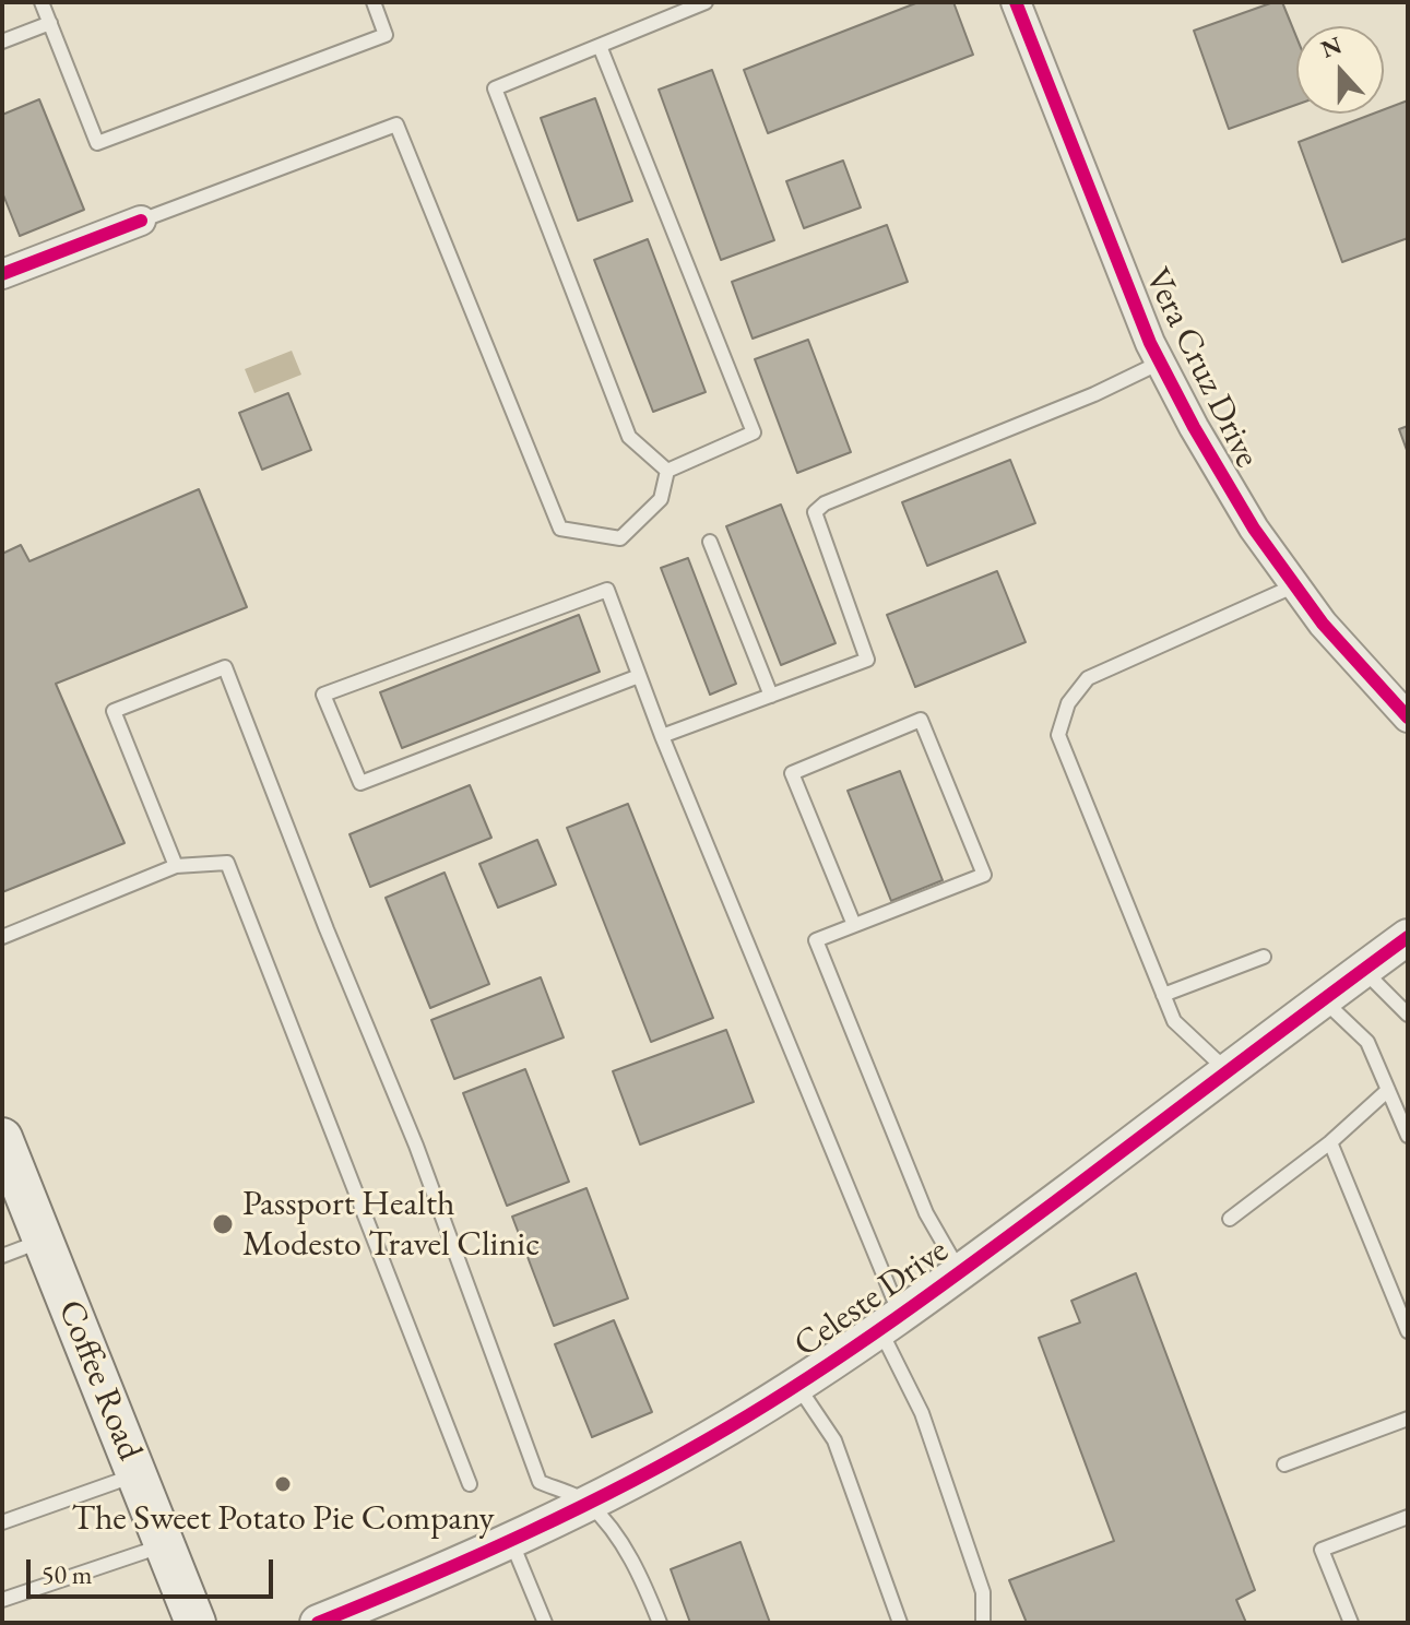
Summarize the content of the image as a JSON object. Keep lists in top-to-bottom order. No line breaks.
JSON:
{"streets":{"main road":["Coffee Road"],"street":["Vera Cruz Drive","Celeste Drive"]},"places":["Passport Health Modesto Travel Clinic","The Sweet Potato Pie Company"],"scale_bar":"50 m","north":"top"}
